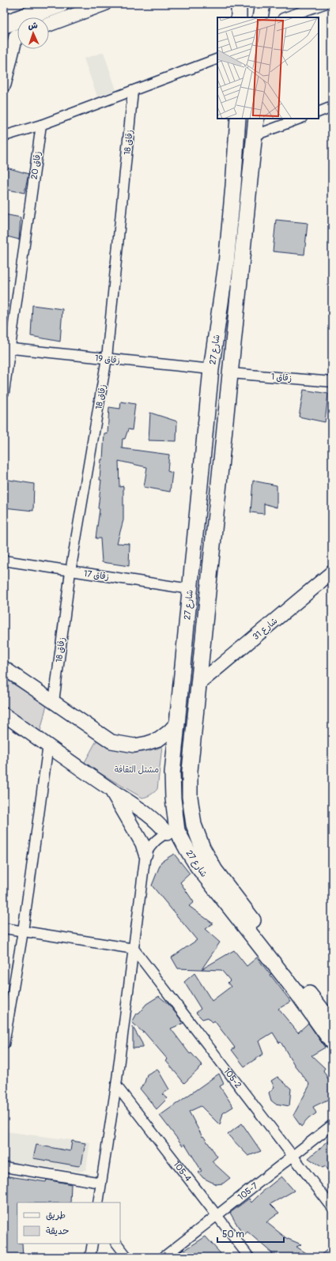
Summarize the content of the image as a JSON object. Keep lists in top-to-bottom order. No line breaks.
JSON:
{"streets":{"main road":["شارع 27"],"street":["زقاق 18","زقاق 20","زقاق 19","زقاق 1","زقاق 17","شارع 31","105-2","105-4","105-7"]},"crossings":[["زقاق 18","زقاق 19"],["زقاق 18","زقاق 17"],["زقاق 20","زقاق 19"],["شارع 27","زقاق 19"],["شارع 27","زقاق 1"],["شارع 27","زقاق 17"],["شارع 27","شارع 31"],["105-2","105-7"],["105-4","105-7"]],"parks":["مشتل الثقافة"],"legend":["طريق","حديقة"],"scale_bar":"50 m","north":"top"}
